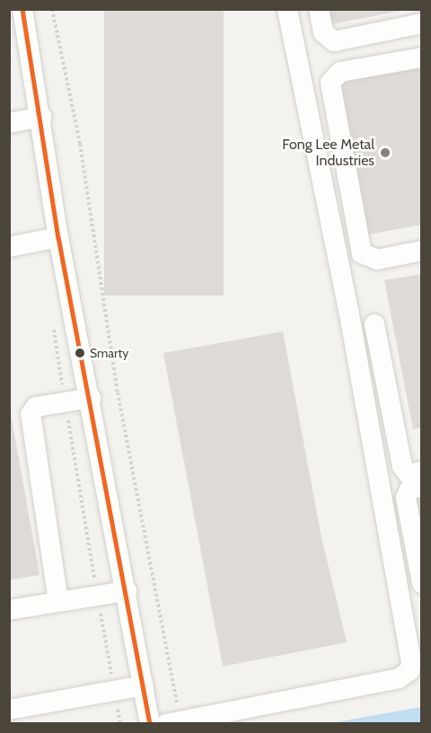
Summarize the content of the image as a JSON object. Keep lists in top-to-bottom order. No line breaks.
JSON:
{"places":["Fong Lee Metal Industries","Smarty"]}
